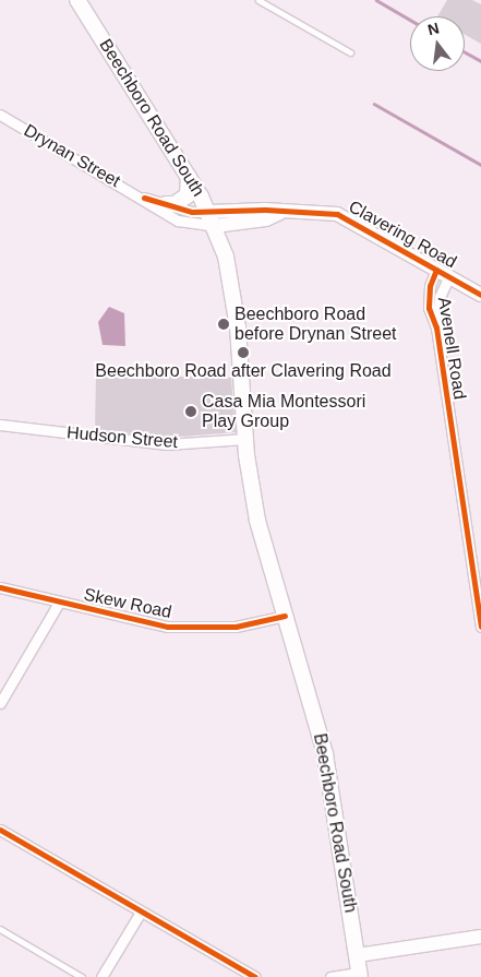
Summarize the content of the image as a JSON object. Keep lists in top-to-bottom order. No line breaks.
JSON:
{"streets":{"main road":["Beechboro Road South"],"street":["Drynan Street","Clavering Road","Avenell Road","Hudson Street","Skew Road"]},"crossings":[["Beechboro Road South","Drynan Street"],["Beechboro Road South","Clavering Road"],["Beechboro Road South","Hudson Street"],["Beechboro Road South","Skew Road"],["Drynan Street","Clavering Road"],["Clavering Road","Avenell Road"]],"places":["Beechboro Road before Drynan Street","Beechboro Road after Clavering Road","Casa Mia Montessori Play Group"],"north":"top"}
